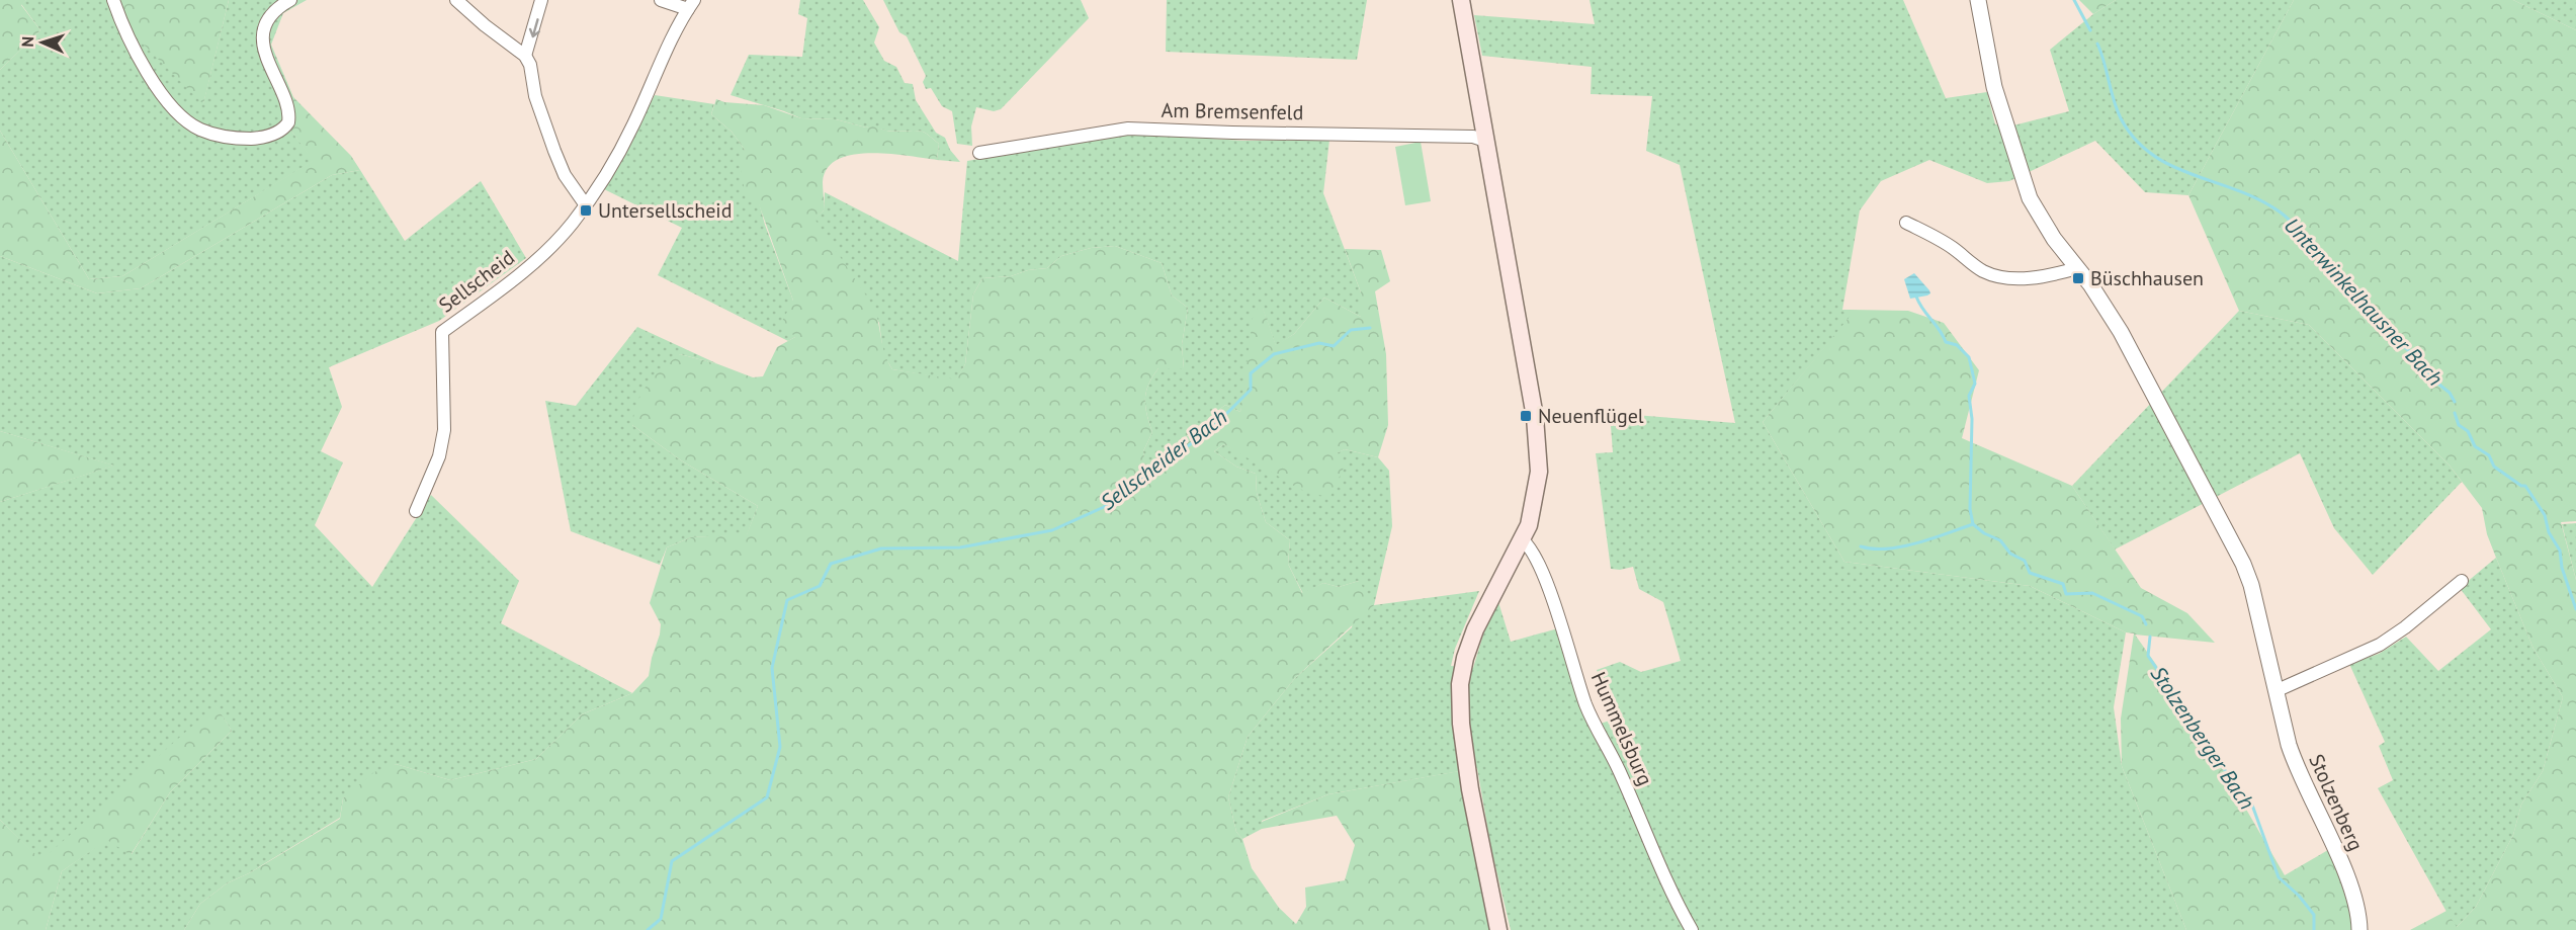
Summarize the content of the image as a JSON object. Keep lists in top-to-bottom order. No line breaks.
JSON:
{"streets":{"street":["Am Bremsenfeld","Sellscheid","Hummelsburg","Stolzenberg"]},"water":["Unterwinkelhausner Bach","Sellscheider Bach","Stolzenberger Bach"],"places":{"transit":["Untersellscheid","Büschhausen","Neuenflügel"]},"north":"left"}
